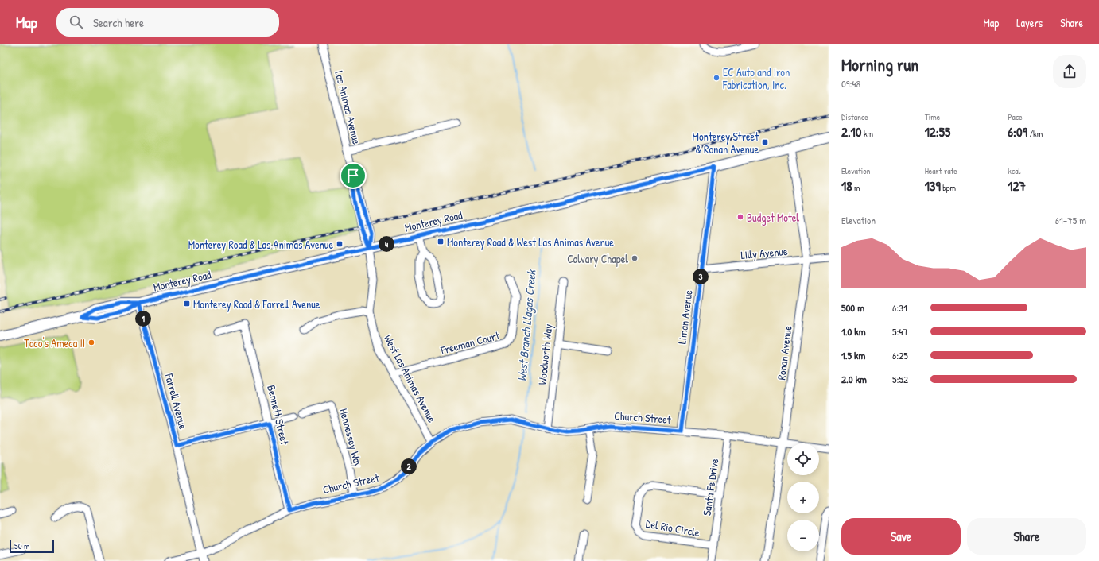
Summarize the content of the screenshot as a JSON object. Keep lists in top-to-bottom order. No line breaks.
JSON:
{"streets":{"main road":["Monterey Road"],"street":["Las Animas Avenue","Lilly Avenue","Liman Avenue","Freeman Court","Ronan Avenue","Woodworth Way","West Las Animas Avenue","Farrell Avenue","Bennett Street","Church Street","Hennessey Way","Santa Fe Drive","Del Rio Circle"]},"crossings":[["Las Animas Avenue","Monterey Road"],["Las Animas Avenue","West Las Animas Avenue"],["Monterey Road","Liman Avenue"],["Monterey Road","Ronan Avenue"],["Monterey Road","West Las Animas Avenue"],["Monterey Road","Farrell Avenue"],["Lilly Avenue","Liman Avenue"],["Lilly Avenue","Ronan Avenue"],["Liman Avenue","Church Street"],["Freeman Court","West Las Animas Avenue"],["Ronan Avenue","Church Street"],["Woodworth Way","Church Street"],["West Las Animas Avenue","Church Street"],["Farrell Avenue","Church Street"],["Bennett Street","Church Street"],["Church Street","Hennessey Way"],["Church Street","Santa Fe Drive"],["Santa Fe Drive","Del Rio Circle"]],"water":["West Branch Llagas Creek"],"places":{"other":["EC Auto and Iron Fabrication, Inc.","Budget Motel","Calvary Chapel","Taco's Ameca II"],"transit":["Monterey Street & Ronan Avenue","Monterey Road & West Las Animas Avenue","Monterey Road & Las Animas Avenue","Monterey Road & Farrell Avenue"]},"scale_bar":"50 m","page":{"header":"Map","search":"Search here","nav":["Map","Layers","Share"],"heading":["Morning run","09:48"],"stats":[["Distance","2.10 km"],["Time","12:55"],["Pace","6:09 /km"],["Elevation","18 m"],["Heart rate","139 bpm"],["kcal","127"]],"chart":["Elevation","61–75 m"],"pins":["4","3","1","2"],"list":[{"name":"500 m","note":"6:31"},{"name":"1.0 km","note":"5:47"},{"name":"1.5 km","note":"6:25"},{"name":"2.0 km","note":"5:52"}],"map_buttons":["+","−"],"buttons":["Save","Share"],"scale":"50 m"}}
